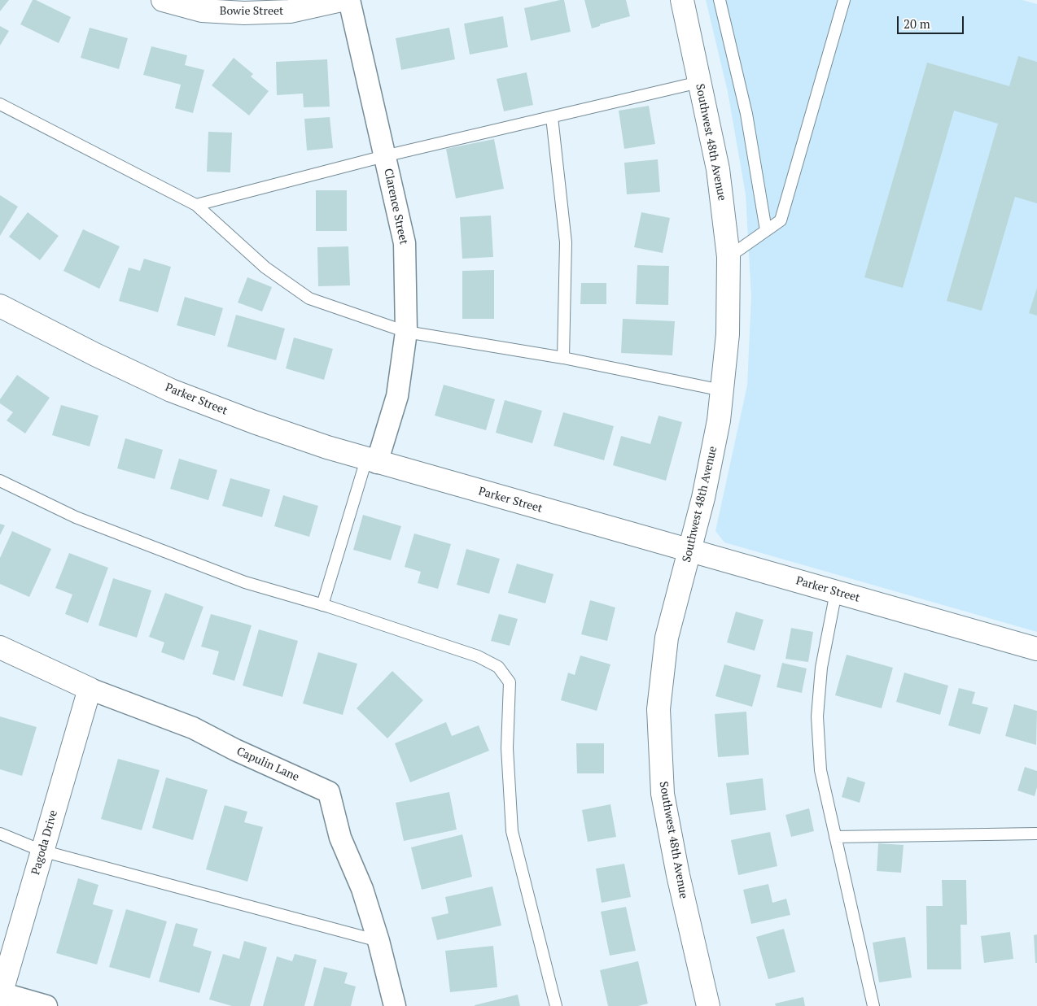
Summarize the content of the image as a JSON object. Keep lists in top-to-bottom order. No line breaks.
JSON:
{"streets":{"street":["Bowie Street","Southwest 48th Avenue","Clarence Street","Parker Street","Capulin Lane","Pagoda Drive"]},"crossings":[["Southwest 48th Avenue","Parker Street"],["Clarence Street","Parker Street"],["Capulin Lane","Pagoda Drive"]],"scale_bar":"20 m"}
